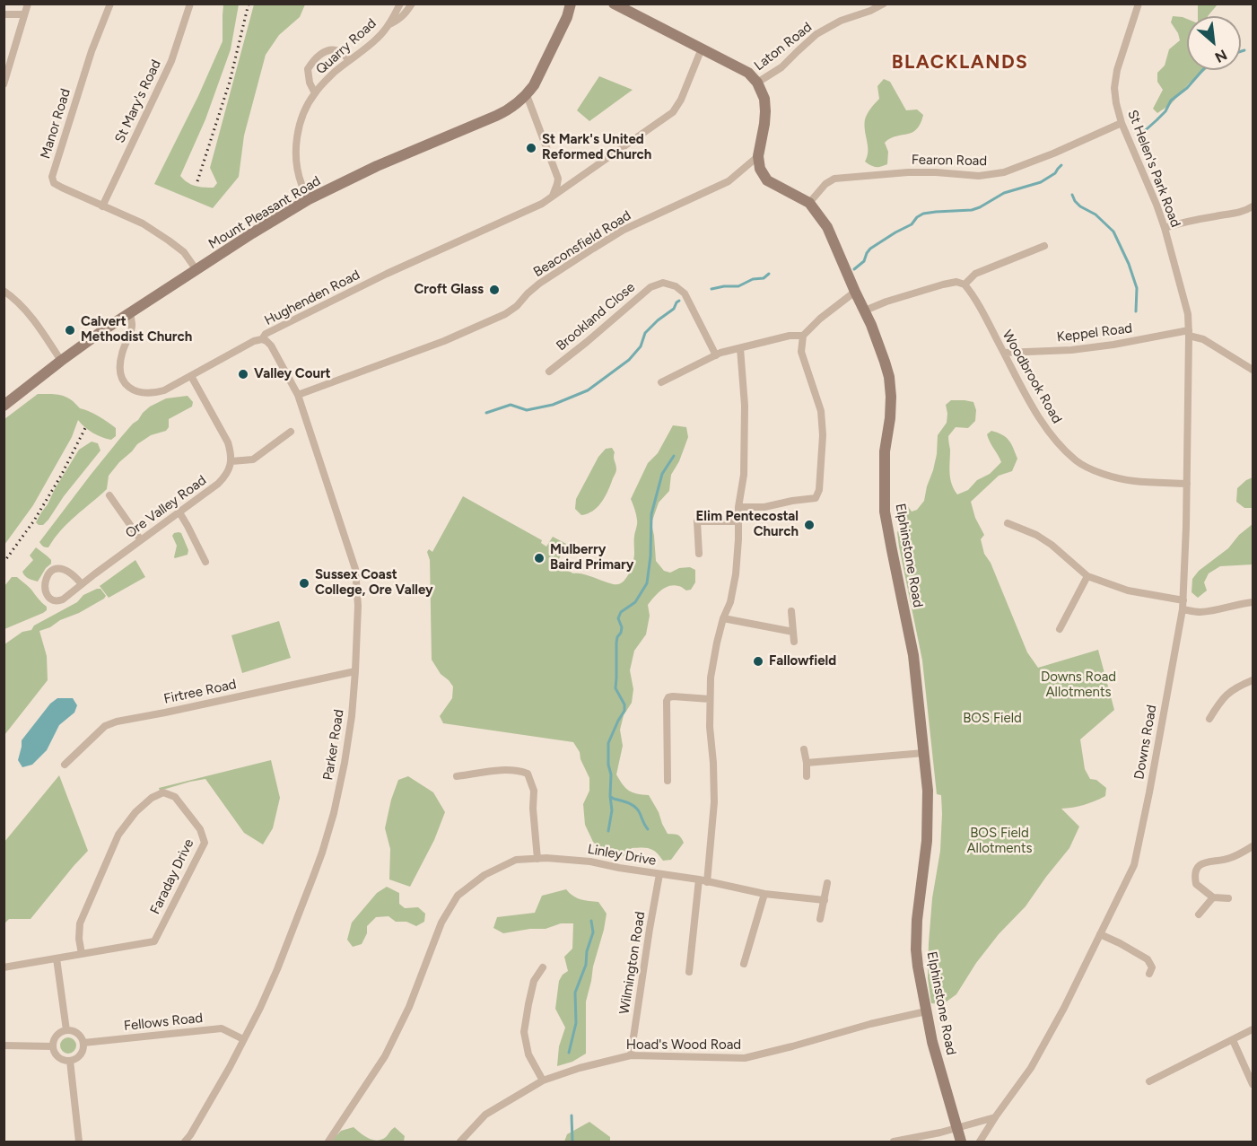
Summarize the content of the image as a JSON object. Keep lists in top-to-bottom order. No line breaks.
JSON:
{"streets":{"street":["Quarry Road","Laton Road","St Mary's Road","Manor Road","Fearon Road","St Helen's Park Road","Mount Pleasant Road","Beaconsfield Road","Hughenden Road","Brookland Close","Keppel Road","Woodbrook Road","Ore Valley Road","Elphinstone Road","Firtree Road","Downs Road","Parker Road","Linley Drive","Faraday Drive","Wilmington Road","Fellows Road","Hoad's Wood Road"]},"crossings":[["Quarry Road","Mount Pleasant Road"],["St Mary's Road","Manor Road"],["Manor Road","Mount Pleasant Road"],["Fearon Road","St Helen's Park Road"],["Fearon Road","Elphinstone Road"],["St Helen's Park Road","Keppel Road"],["St Helen's Park Road","Downs Road"],["Mount Pleasant Road","Hughenden Road"],["Beaconsfield Road","Elphinstone Road"],["Beaconsfield Road","Parker Road"],["Hughenden Road","Parker Road"],["Keppel Road","Woodbrook Road"],["Keppel Road","Downs Road"],["Woodbrook Road","Downs Road"],["Elphinstone Road","Hoad's Wood Road"],["Firtree Road","Parker Road"],["Parker Road","Fellows Road"],["Linley Drive","Wilmington Road"],["Wilmington Road","Hoad's Wood Road"]],"districts":["BLACKLANDS"],"parks":["Downs Road Allotments","BOS Field","BOS Field Allotments"],"places":["St Mark's United Reformed Church","Croft Glass","Calvert Methodist Church","Valley Court","Elim Pentecostal Church","Mulberry Baird Primary","Sussex Coast College, Ore Valley","Fallowfield"],"north":"bottom right"}
